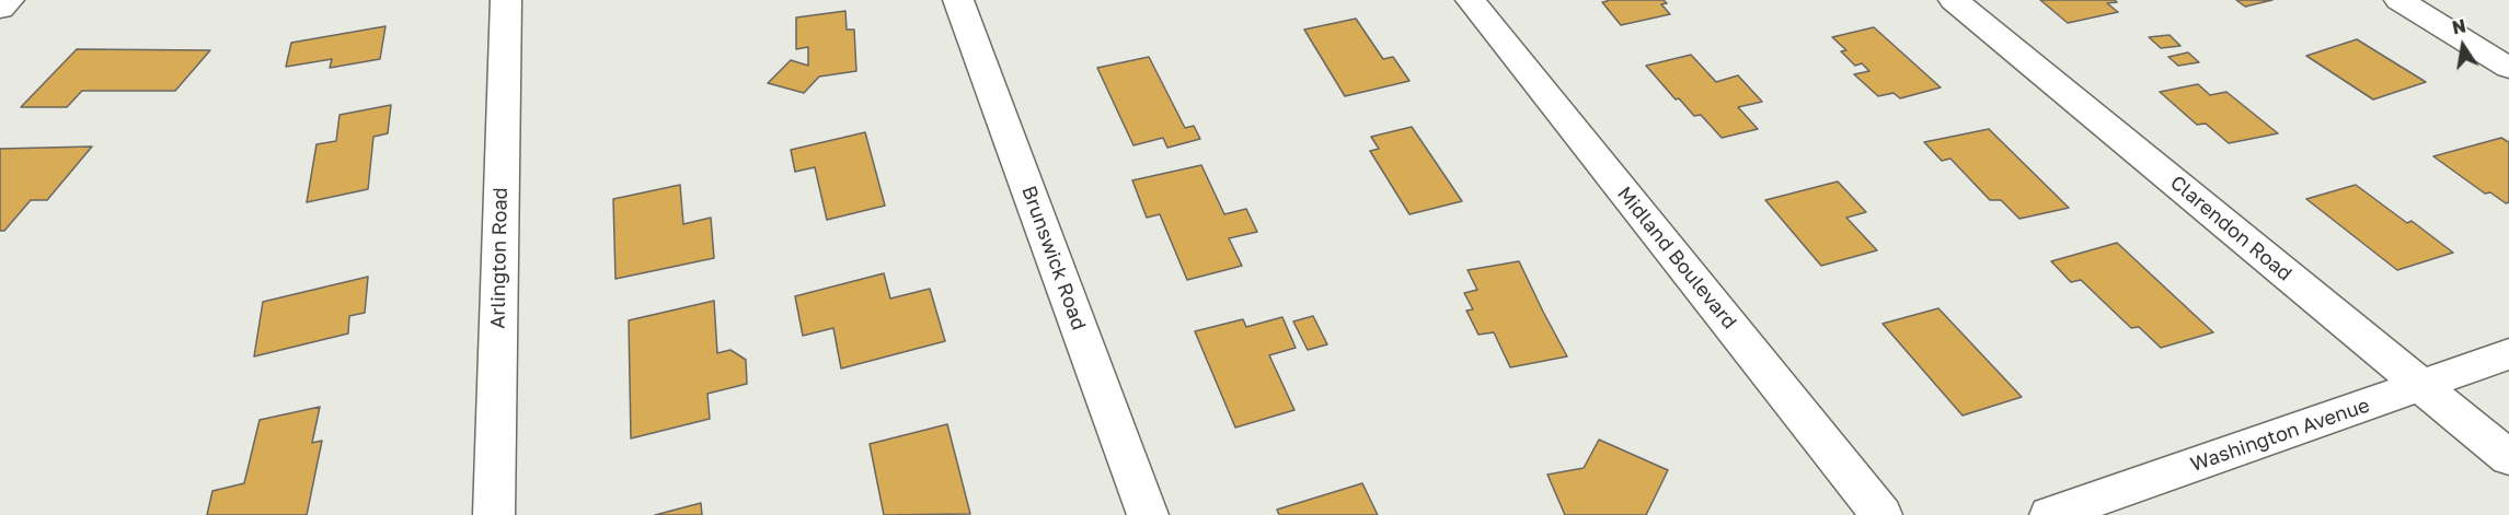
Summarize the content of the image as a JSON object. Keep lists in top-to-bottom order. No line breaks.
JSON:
{"streets":{"street":["Clarendon Road","Arlington Road","Brunswick Road","Midland Boulevard","Washington Avenue"]},"crossings":[["Clarendon Road","Washington Avenue"]],"north":"top"}
